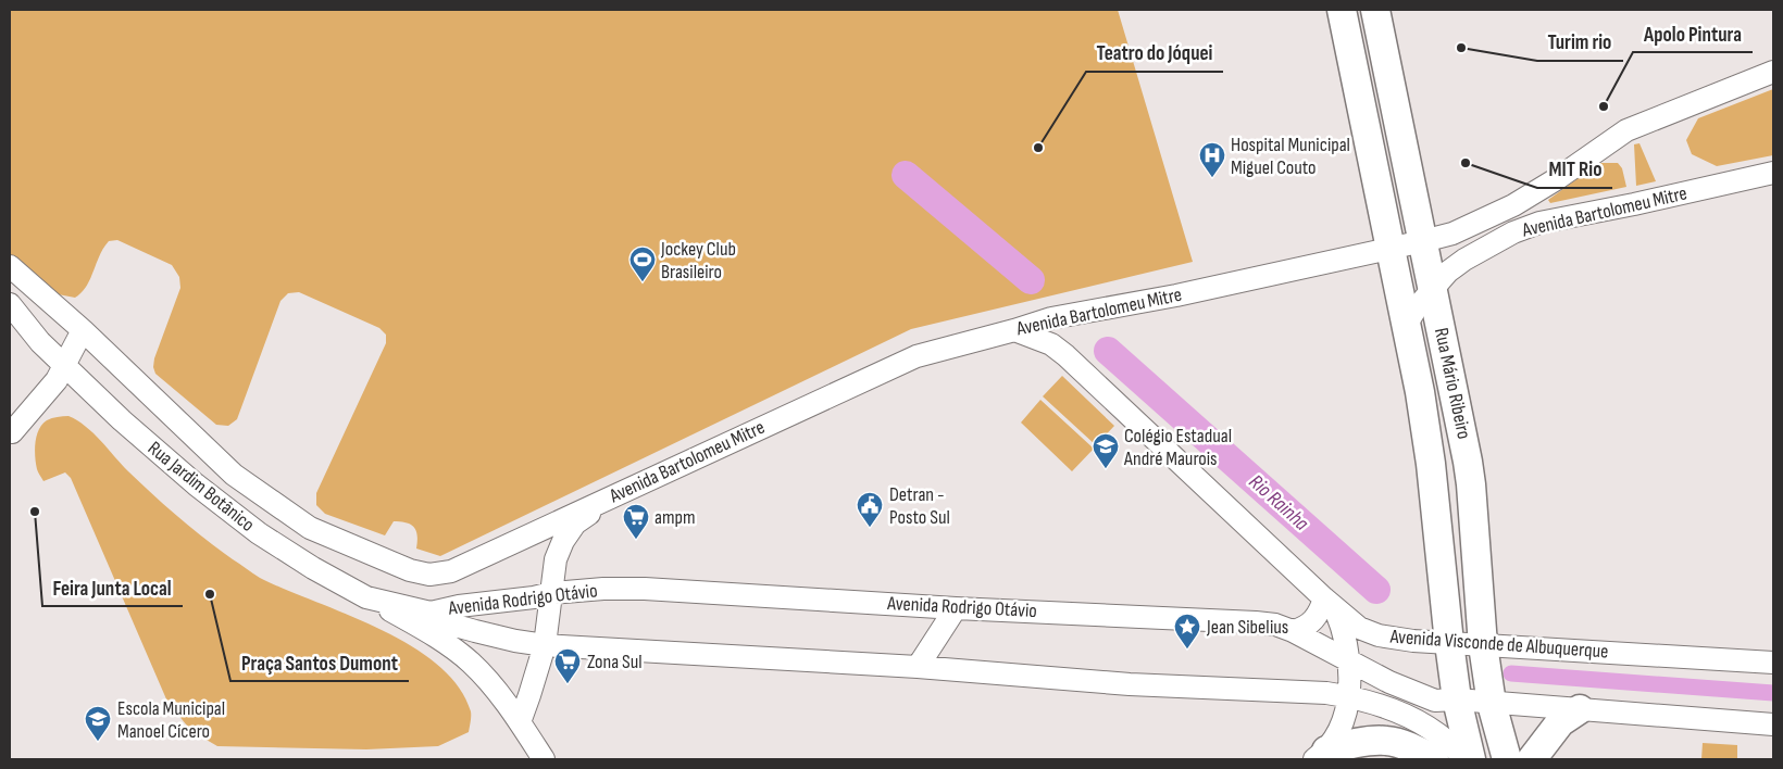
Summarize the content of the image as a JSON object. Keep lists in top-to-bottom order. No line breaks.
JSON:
{"streets":{"highway":["Rua Mário Ribeiro"],"main road":["Avenida Bartolomeu Mitre","Rua Jardim Botânico","Avenida Rodrigo Otávio","Avenida Visconde de Albuquerque"]},"crossings":[["Avenida Bartolomeu Mitre","Rua Mário Ribeiro"],["Avenida Bartolomeu Mitre","Rua Jardim Botânico"],["Avenida Bartolomeu Mitre","Avenida Visconde de Albuquerque"],["Rua Mário Ribeiro","Avenida Rodrigo Otávio"],["Rua Mário Ribeiro","Avenida Visconde de Albuquerque"],["Rua Jardim Botânico","Avenida Rodrigo Otávio"]],"water":["Rio Rainha"],"places":{"other":["Turim rio","Apolo Pintura","Teatro do Jóquei","MIT Rio","Feira Junta Local","Praça Santos Dumont"],"hospital":["Hospital Municipal Miguel Couto"],"sports":["Jockey Club Brasileiro"],"school or university":["Colégio Estadual André Maurois","Escola Municipal Manoel Cícero"],"public building":["Detran - Posto Sul"],"supermarket":["ampm","Zona Sul"],"place":["Jean Sibelius"]}}
